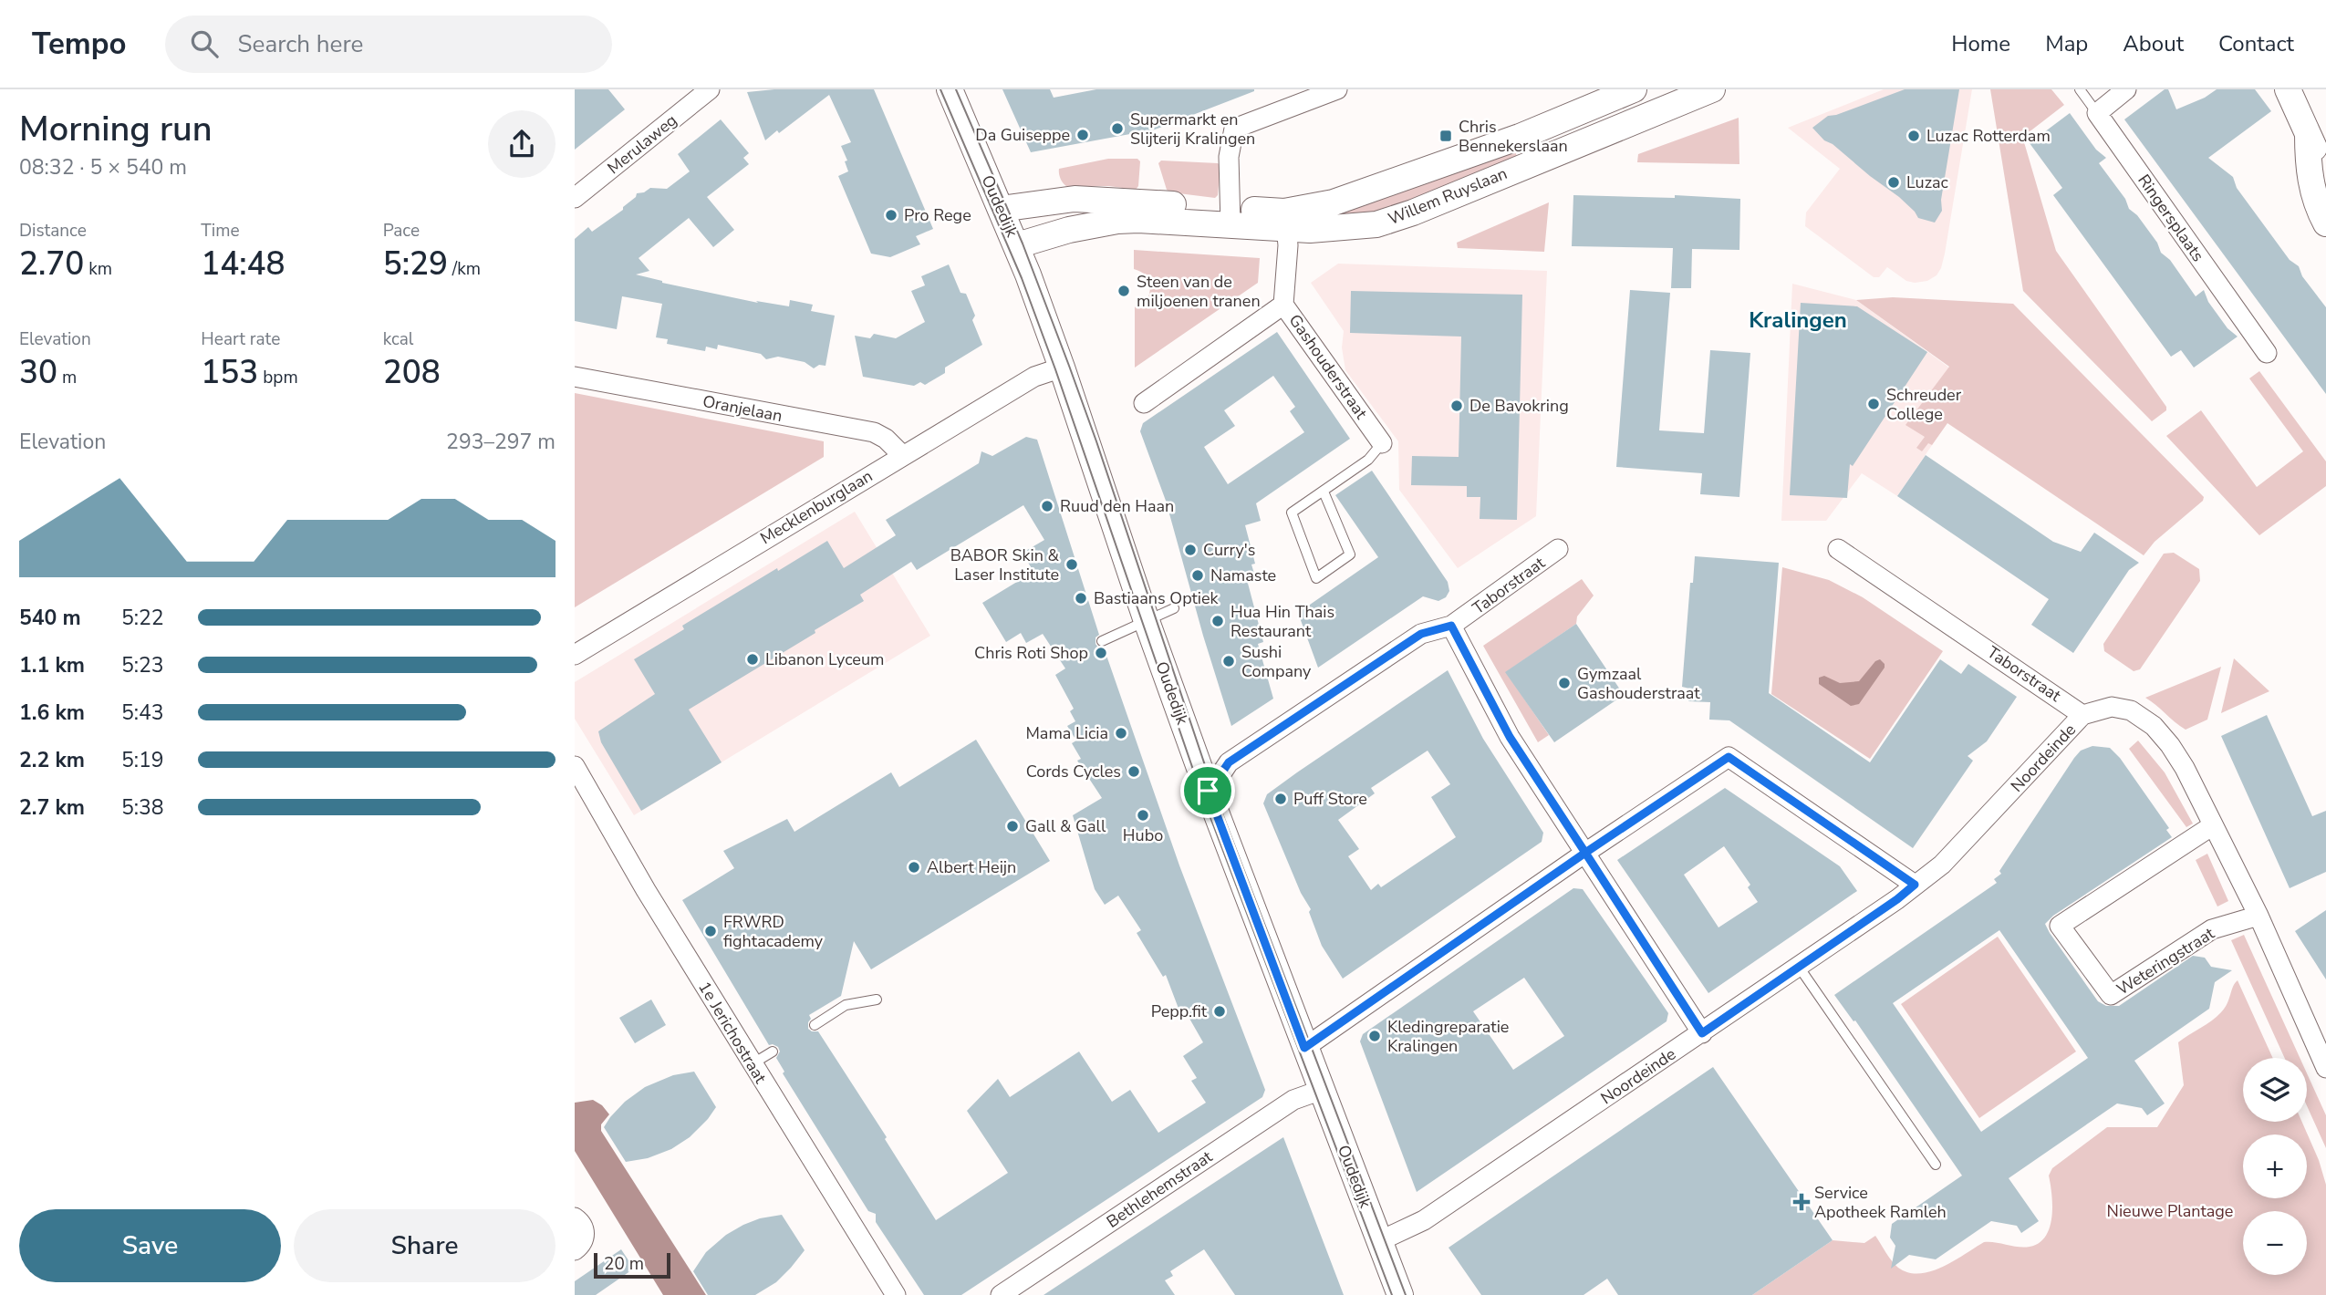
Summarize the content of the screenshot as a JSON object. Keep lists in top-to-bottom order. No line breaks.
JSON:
{"streets":{"street":["Merulaweg","Willem Ruyslaan","Oudedijk","Ringersplaats","Gashouderstraat","Oranjelaan","Mecklenburglaan","Taborstraat","Noordeinde","Weteringstraat","1e Jerichostraat","Bethlehemstraat"]},"crossings":[["Willem Ruyslaan","Oudedijk"],["Willem Ruyslaan","Gashouderstraat"],["Oudedijk","Mecklenburglaan"],["Oudedijk","Taborstraat"],["Oudedijk","Noordeinde"],["Oudedijk","Bethlehemstraat"],["Oranjelaan","Mecklenburglaan"],["Taborstraat","Noordeinde"]],"districts":["Kralingen"],"parks":["Nieuwe Plantage"],"places":{"other":["Supermarkt en Slijterij Kralingen","Da Guiseppe","Luzac Rotterdam","Luzac","Pro Rege","Steen van de miljoenen tranen","Schreuder College","De Bavokring","Ruud den Haan","Curry's","BABOR Skin & Laser Institute","Namaste","Bastiaans Optiek","Hua Hin Thais Restaurant","Chris Roti Shop","Libanon Lyceum","Sushi Company","Gymzaal Gashouderstraat","Mama Licia","Cords Cycles","Puff Store","Hubo","Gall & Gall","Albert Heijn","FRWRD fightacademy","Pepp.fit","Kledingreparatie Kralingen"],"transit":["Chris Bennekerslaan"],"health":["Service Apotheek Ramleh"]},"scale_bar":"20 m","page":{"header":"Tempo","search":"Search here","nav":["Home","Map","About","Contact"],"heading":["Morning run","08:32 · 5 × 540 m"],"stats":[["Distance","2.70 km"],["Time","14:48"],["Pace","5:29 /km"],["Elevation","30 m"],["Heart rate","153 bpm"],["kcal","208"]],"chart":["Elevation","293–297 m"],"list":[{"name":"540 m","note":"5:22"},{"name":"1.1 km","note":"5:23"},{"name":"1.6 km","note":"5:43"},{"name":"2.2 km","note":"5:19"},{"name":"2.7 km","note":"5:38"}],"map_buttons":["+","−"],"buttons":["Save","Share"],"scale":"20 m"}}
